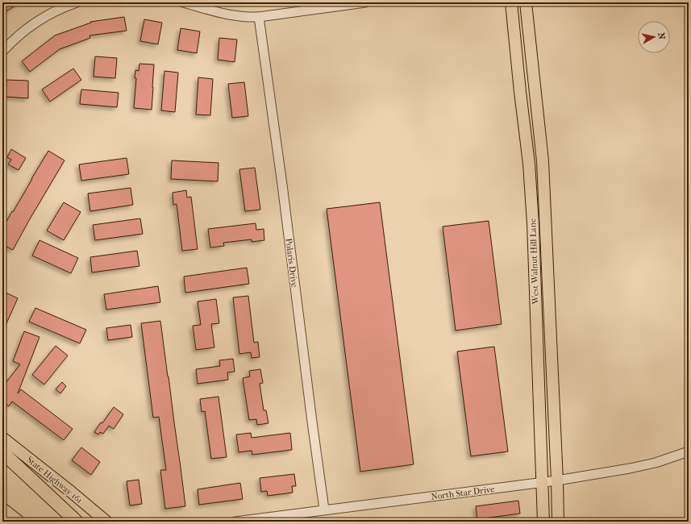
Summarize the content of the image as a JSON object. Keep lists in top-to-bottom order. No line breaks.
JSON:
{"streets":{"main road":["West Walnut Hill Lane","State Highway 161"],"street":["Polaris Drive","North Star Drive"]},"crossings":[["West Walnut Hill Lane","North Star Drive"],["Polaris Drive","North Star Drive"]],"north":"right"}
